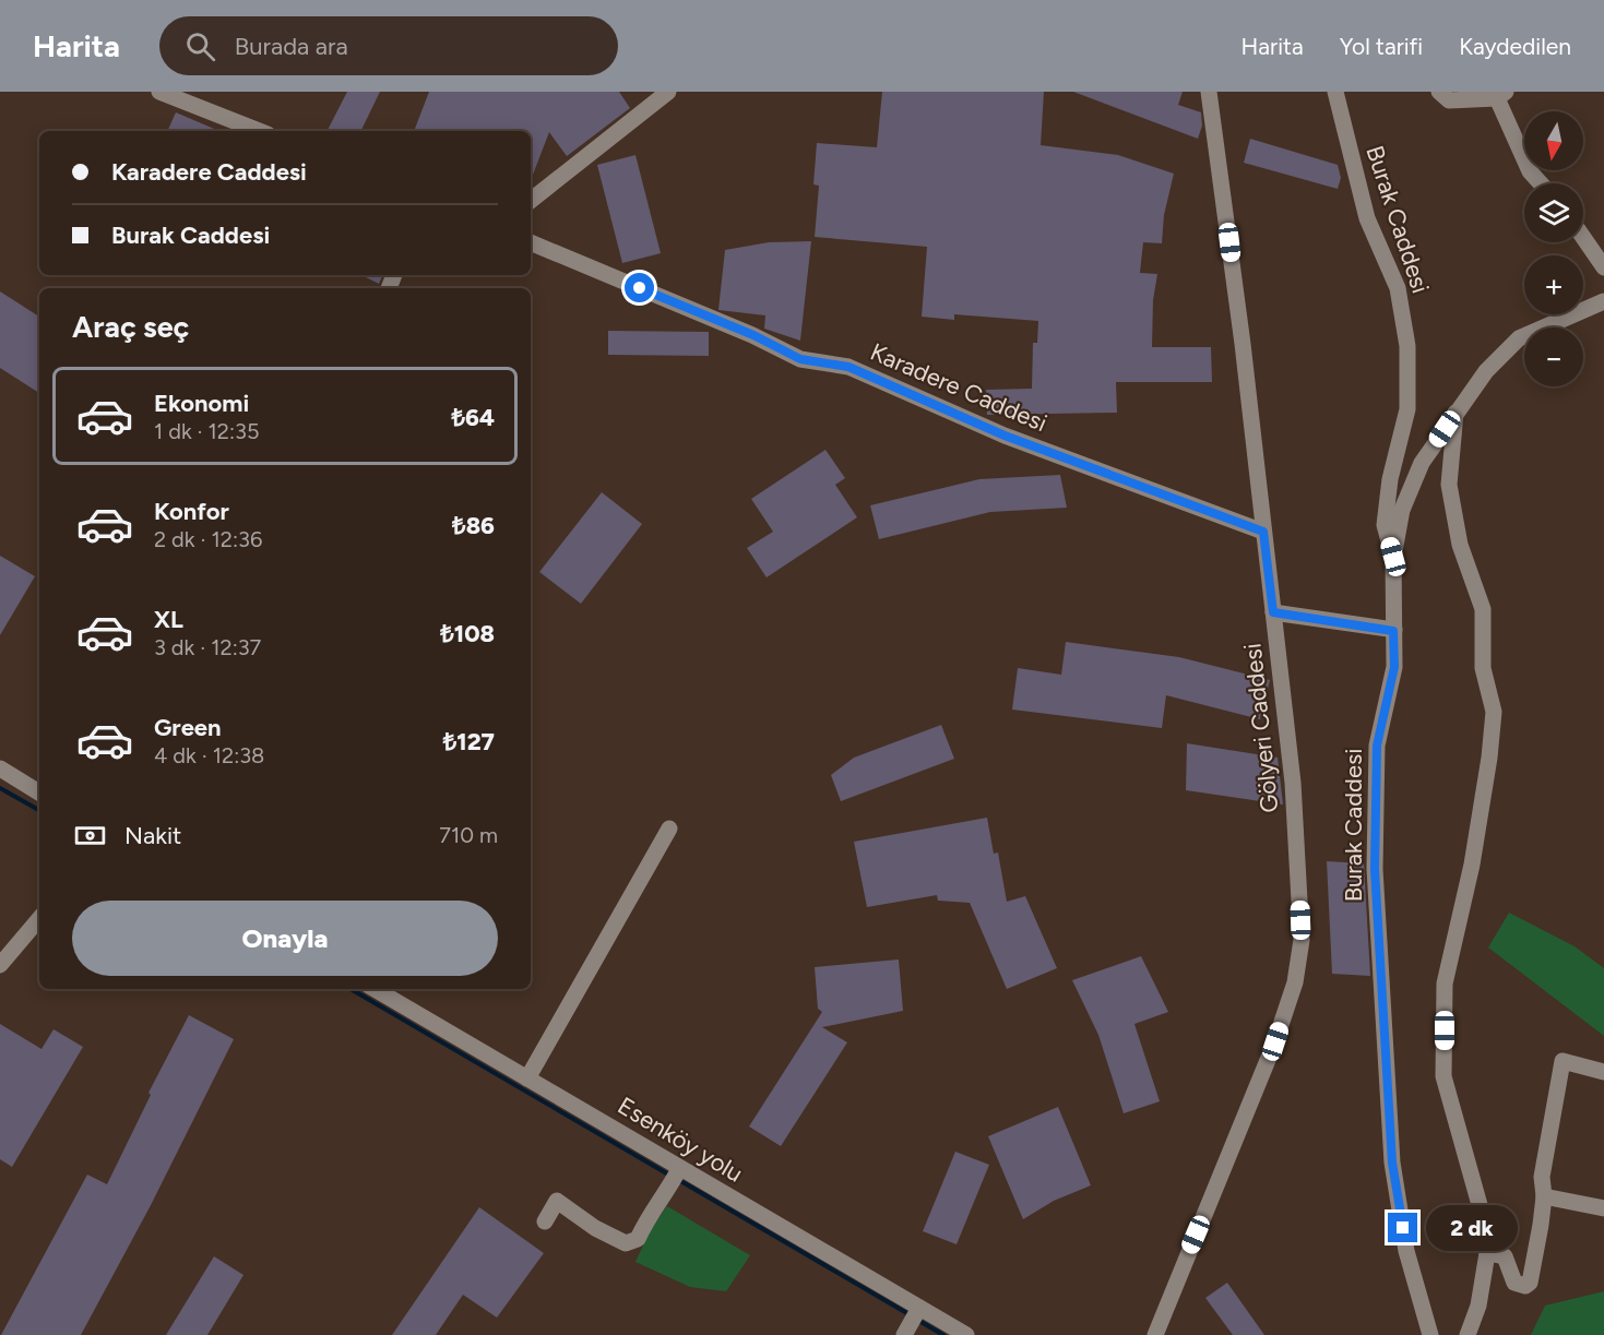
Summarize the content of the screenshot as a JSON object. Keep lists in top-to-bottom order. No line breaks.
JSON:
{"streets":{"street":["Burak Caddesi","Karadere Caddesi","Gölyeri Caddesi","Esenköy yolu"]},"crossings":[["Karadere Caddesi","Gölyeri Caddesi"]],"north":"bottom","page":{"header":"Harita","search":"Burada ara","nav":["Harita","Yol tarifi","Kaydedilen"],"map_buttons":["+","−"],"banner":["Karadere Caddesi","Burak Caddesi"],"heading":"Araç seç","list":[{"name":"Ekonomi","note":"1 dk · 12:35","value":"₺64"},{"name":"Konfor","note":"2 dk · 12:36","value":"₺86"},{"name":"XL","note":"3 dk · 12:37","value":"₺108"},{"name":"Green","note":"4 dk · 12:38","value":"₺127"}],"pay":["Nakit","710 m"],"buttons":"Onayla","bubble":"2 dk"}}
